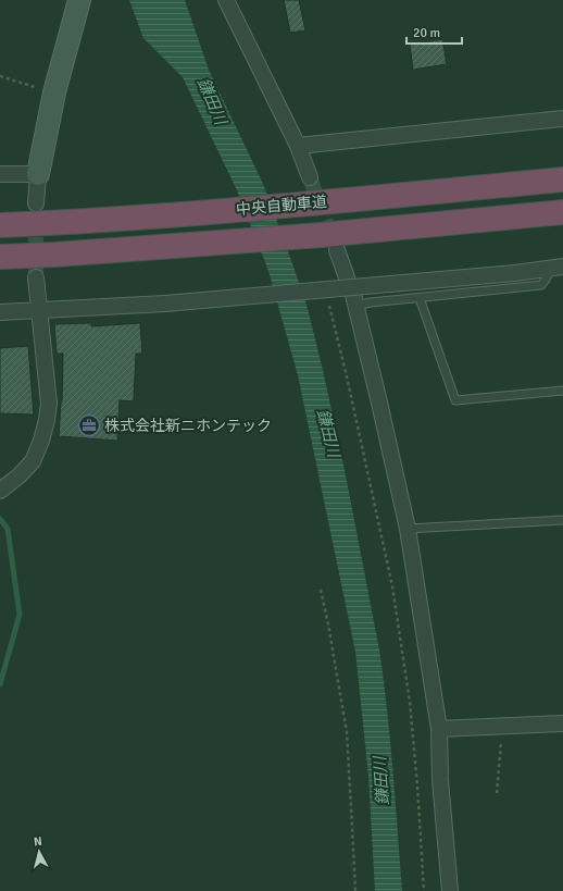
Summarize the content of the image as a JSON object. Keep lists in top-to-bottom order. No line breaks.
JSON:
{"streets":{"highway":["中央自動車道"]},"water":["鎌田川"],"places":{"office":["株式会社新ニホンテック"]},"scale_bar":"20 m","north":"top"}
